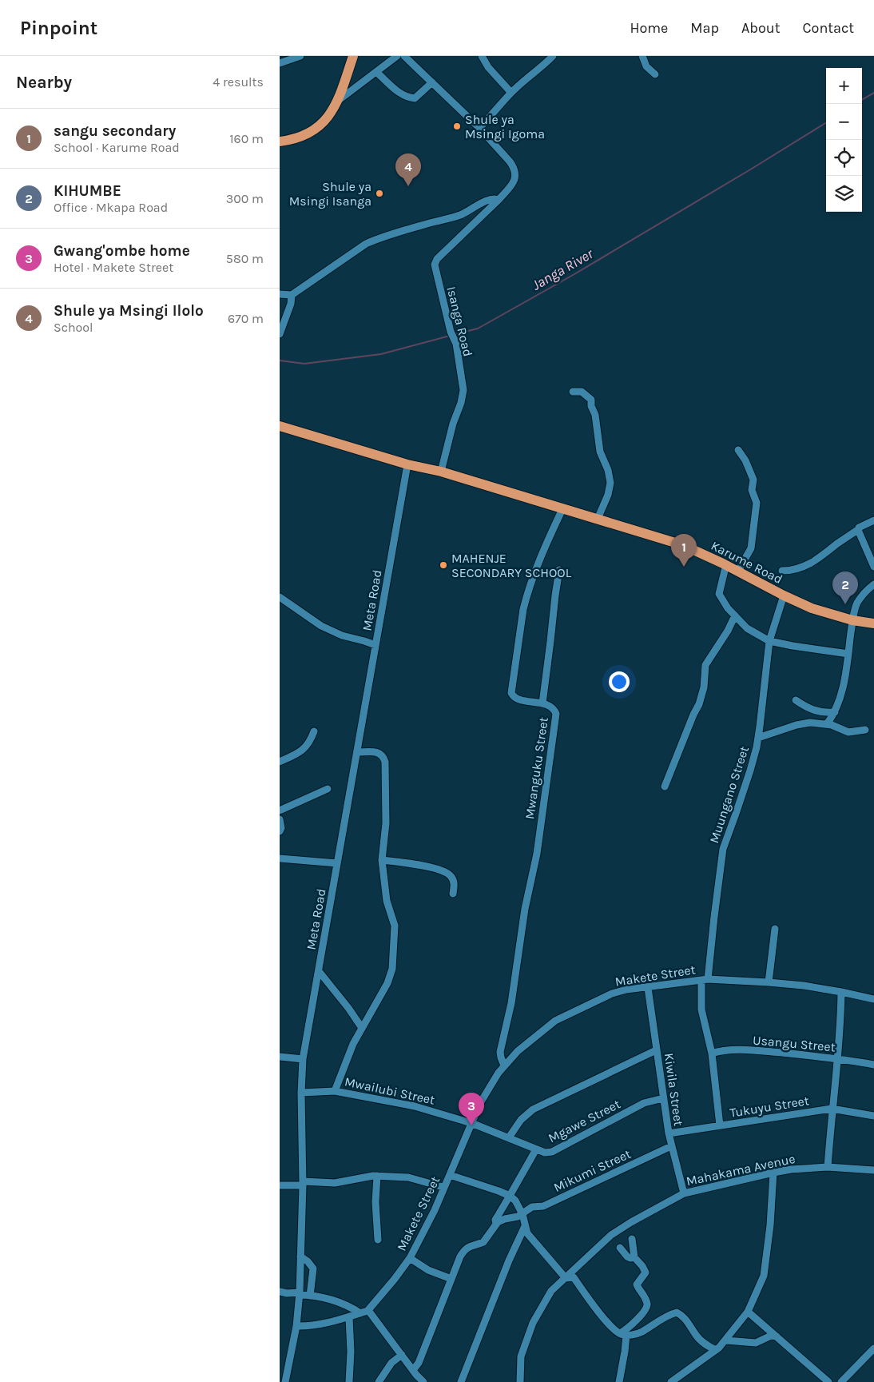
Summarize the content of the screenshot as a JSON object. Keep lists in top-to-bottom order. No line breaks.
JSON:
{"streets":{"highway":["Karume Road"],"street":["Isanga Road","Meta Road","Mwanguku Street","Muungano Street","Makete Street","Usangu Street","Kiwila Street","Mwailubi Street","Tukuyu Street","Mgawe Street","Mahakama Avenue","Mikumi Street"]},"crossings":[["Isanga Road","Karume Road"],["Karume Road","Meta Road"],["Karume Road","Mwanguku Street"],["Karume Road","Muungano Street"],["Meta Road","Mwailubi Street"],["Mwanguku Street","Makete Street"],["Muungano Street","Makete Street"],["Muungano Street","Usangu Street"],["Muungano Street","Tukuyu Street"],["Makete Street","Kiwila Street"],["Makete Street","Mwailubi Street"],["Makete Street","Mgawe Street"],["Kiwila Street","Tukuyu Street"],["Kiwila Street","Mgawe Street"],["Kiwila Street","Mahakama Avenue"],["Kiwila Street","Mikumi Street"],["Mwailubi Street","Mgawe Street"]],"water":["Janga River"],"places":["Shule ya Msingi Igoma","Shule ya Msingi Isanga","MAHENJE SECONDARY SCHOOL"],"page":{"header":"Pinpoint","nav":["Home","Map","About","Contact"],"heading":["Nearby","4 results"],"map_buttons":["+","−"],"list":[{"mark":"1","name":"sangu secondary","note":"School · Karume Road","value":"160 m"},{"mark":"2","name":"KIHUMBE","note":"Office · Mkapa Road","value":"300 m"},{"mark":"3","name":"Gwang'ombe home","note":"Hotel · Makete Street","value":"580 m"},{"mark":"4","name":"Shule ya Msingi Ilolo","note":"School","value":"670 m"}],"pins":["4","1","2","3"]}}
